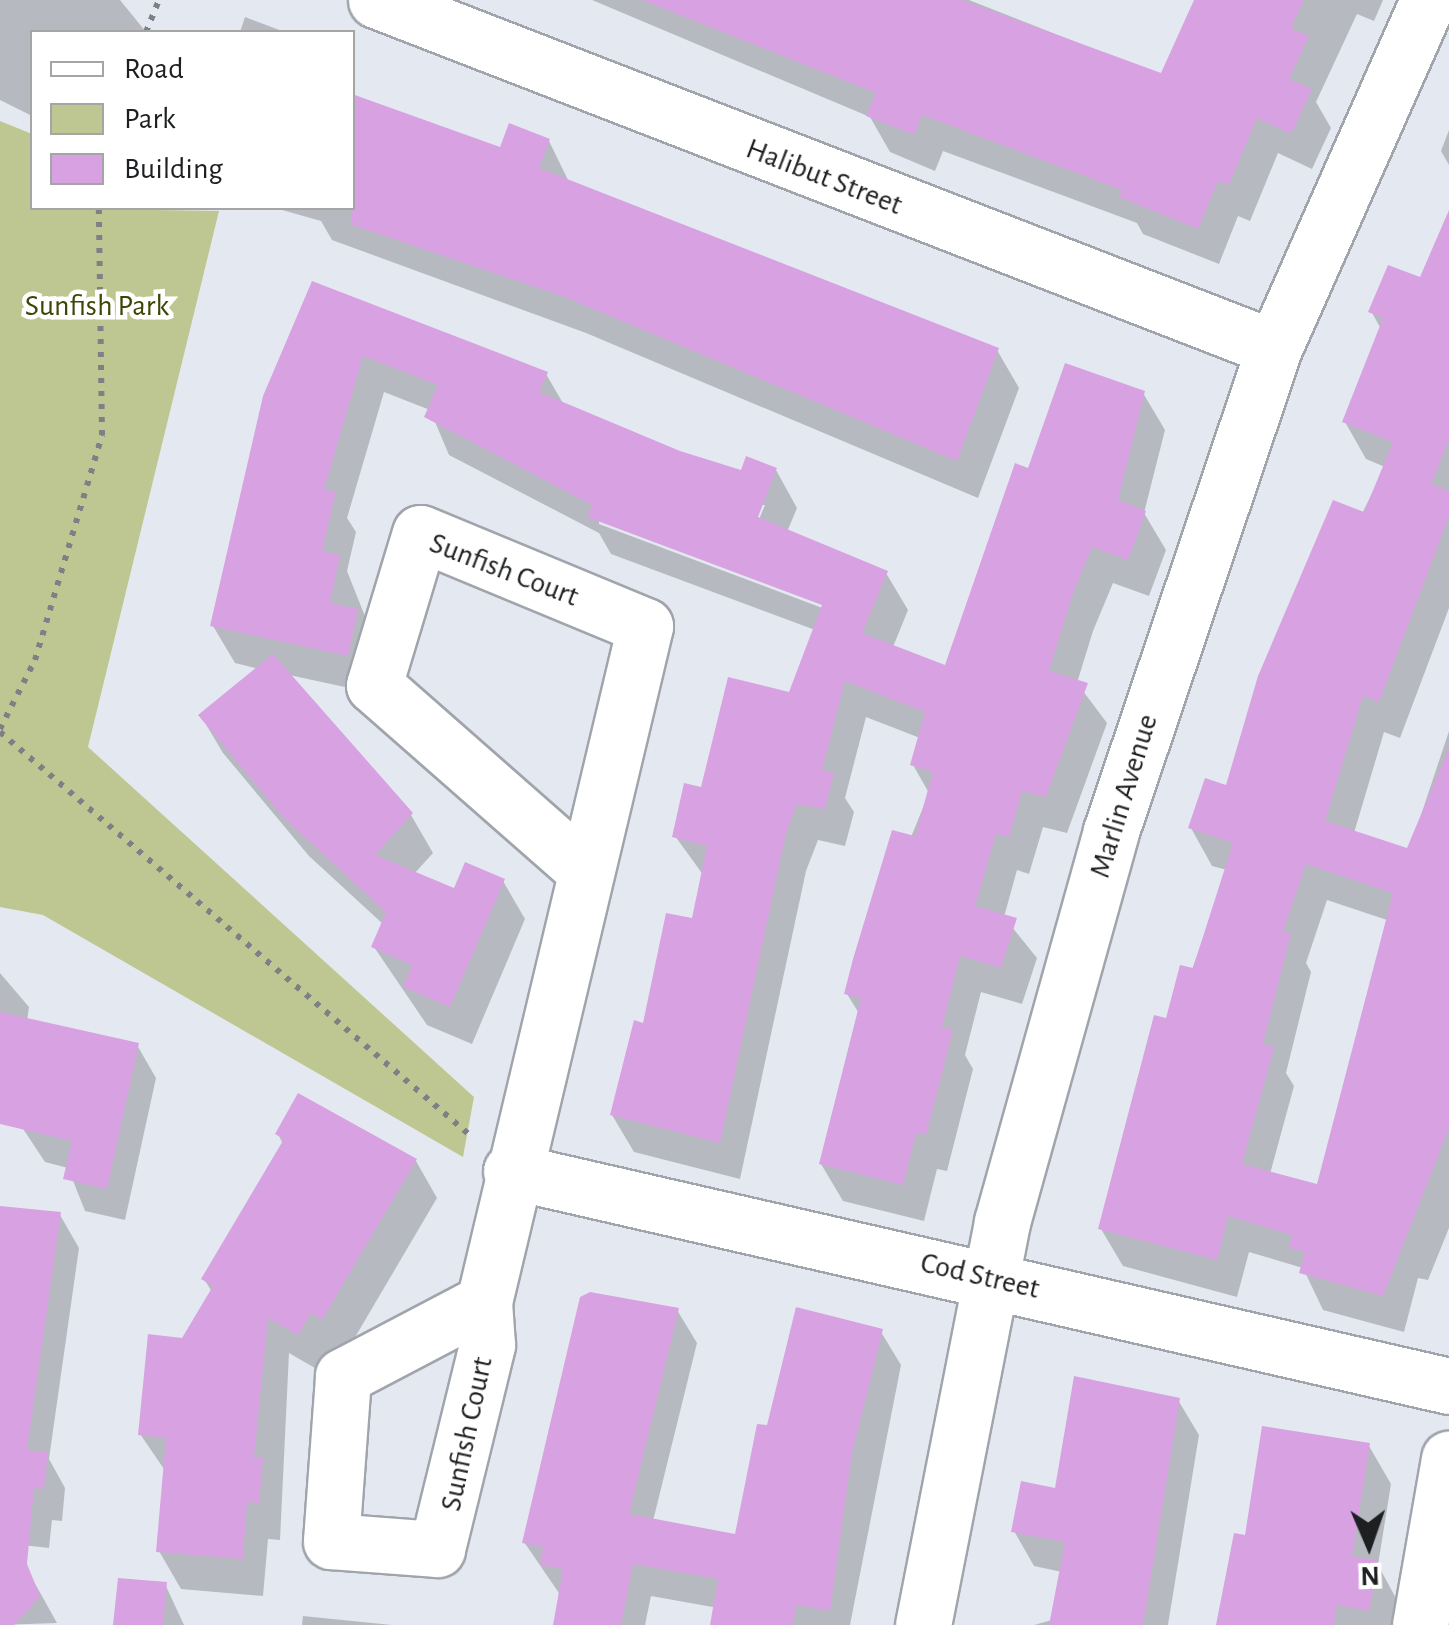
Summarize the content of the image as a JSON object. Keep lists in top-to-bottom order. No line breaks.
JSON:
{"streets":{"street":["Halibut Street","Sunfish Court","Marlin Avenue","Cod Street"]},"crossings":[["Halibut Street","Marlin Avenue"],["Sunfish Court","Cod Street"],["Marlin Avenue","Cod Street"]],"parks":["Sunfish Park"],"legend":["Road","Park","Building"],"north":"bottom"}
